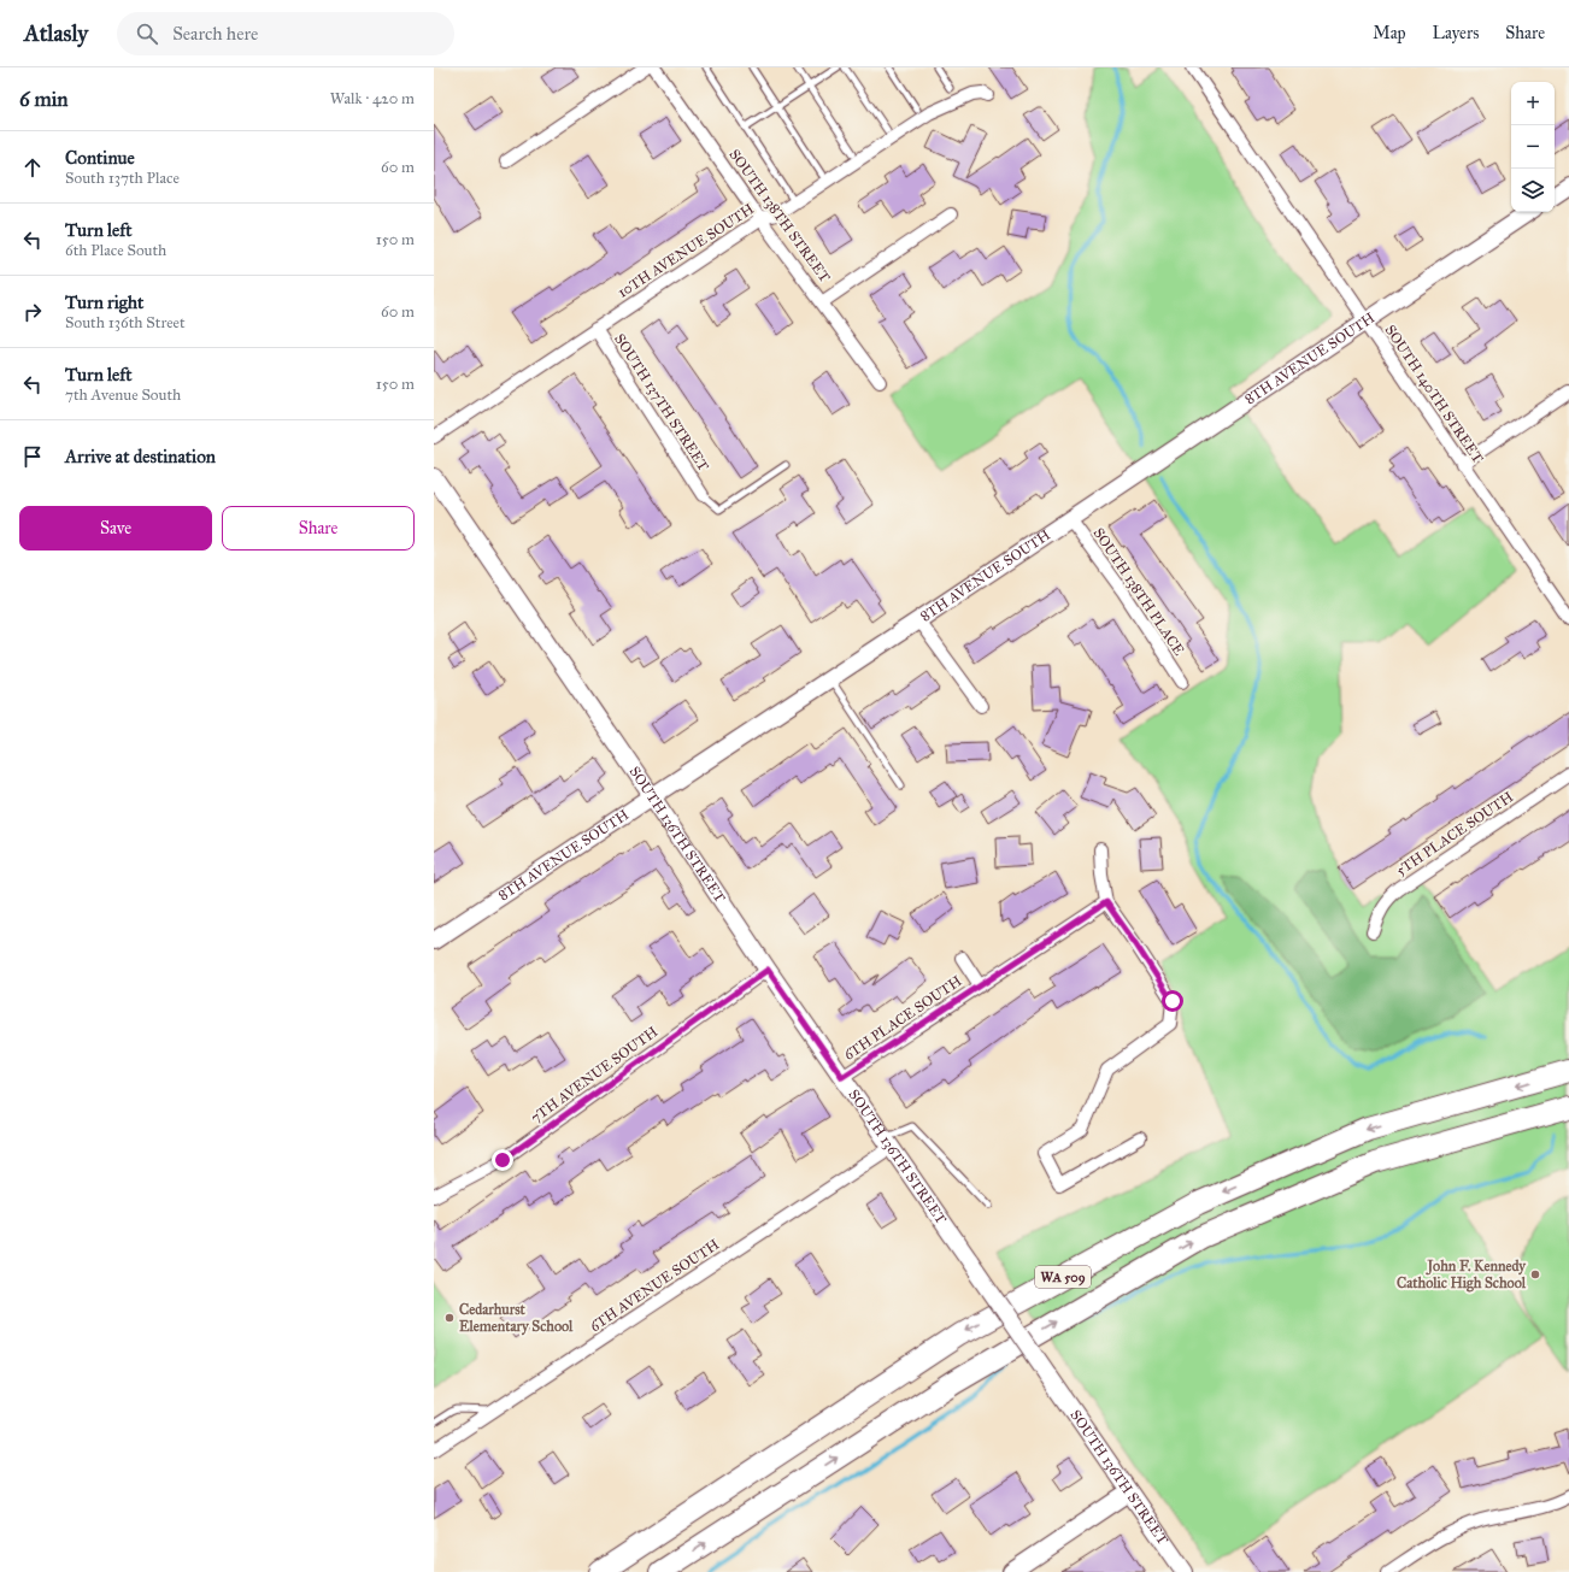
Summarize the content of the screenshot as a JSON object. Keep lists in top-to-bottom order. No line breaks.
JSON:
{"streets":{"highway":["WA 509"],"street":["SOUTH 138TH STREET","10TH AVENUE SOUTH","8TH AVENUE SOUTH","SOUTH 140TH STREET","SOUTH 137TH STREET","SOUTH 138TH PLACE","SOUTH 136TH STREET","5TH PLACE SOUTH","6TH PLACE SOUTH","7TH AVENUE SOUTH","6TH AVENUE SOUTH"]},"crossings":[["SOUTH 138TH STREET","10TH AVENUE SOUTH"],["10TH AVENUE SOUTH","SOUTH 137TH STREET"],["8TH AVENUE SOUTH","SOUTH 140TH STREET"],["8TH AVENUE SOUTH","SOUTH 138TH PLACE"],["8TH AVENUE SOUTH","SOUTH 136TH STREET"],["SOUTH 136TH STREET","6TH PLACE SOUTH"],["SOUTH 136TH STREET","7TH AVENUE SOUTH"],["SOUTH 136TH STREET","6TH AVENUE SOUTH"]],"places":["John F. Kennedy Catholic High School","Cedarhurst Elementary School"],"page":{"header":"Atlasly","search":"Search here","nav":["Map","Layers","Share"],"heading":["6 min","Walk · 420 m"],"map_buttons":["+","−"],"list":[["Continue","South 137th Place","60 m"],["Turn left","6th Place South","150 m"],["Turn right","South 136th Street","60 m"],["Turn left","7th Avenue South","150 m"],"Arrive at destination"],"buttons":["Save","Share"]}}
